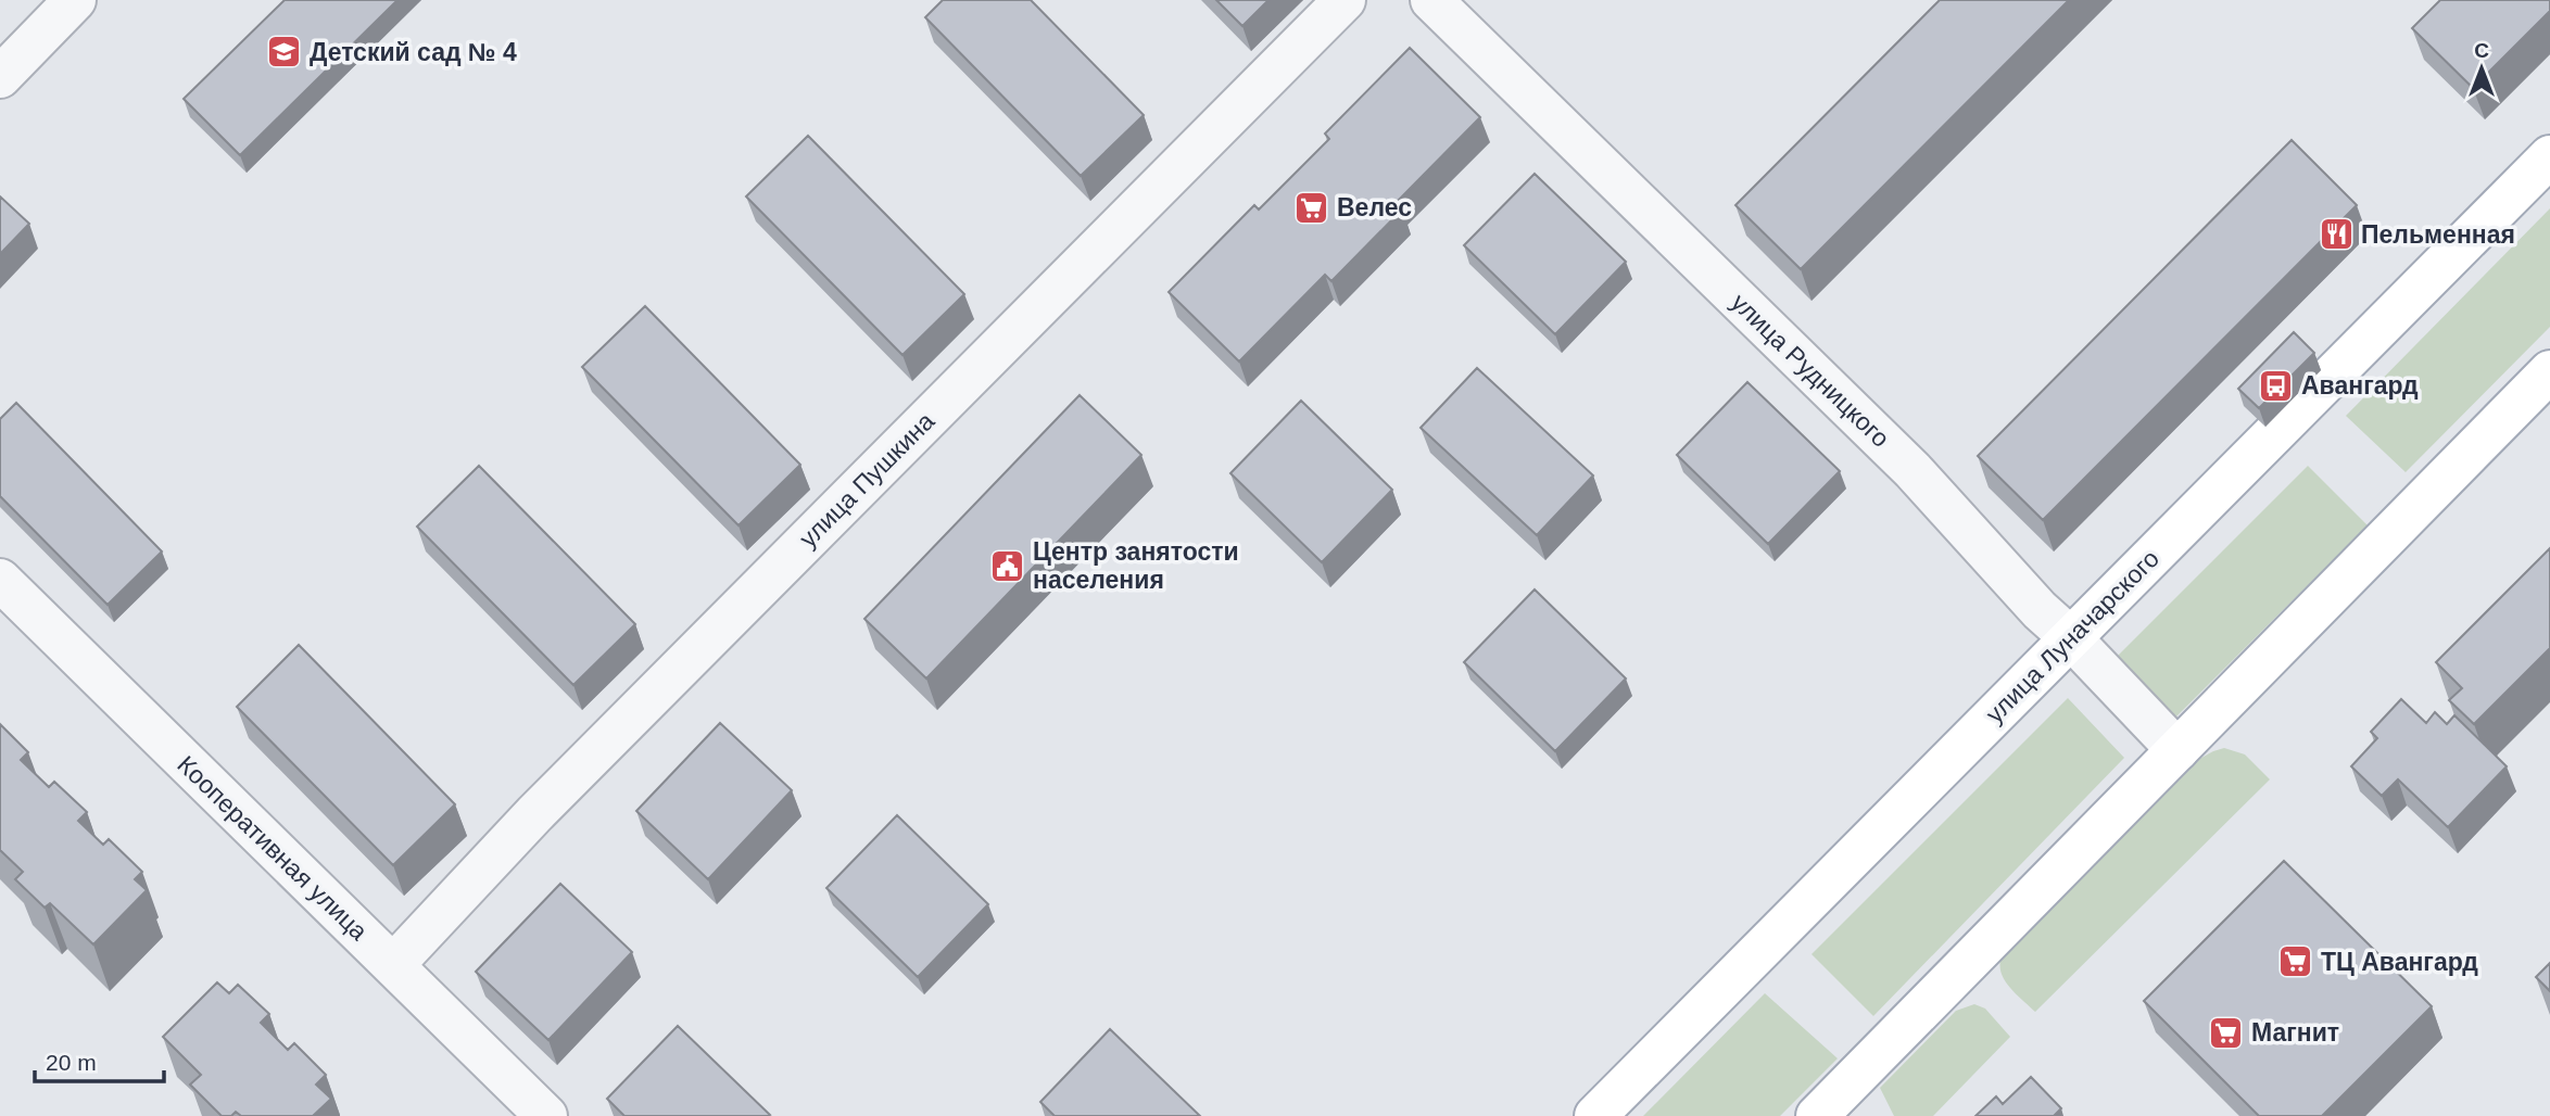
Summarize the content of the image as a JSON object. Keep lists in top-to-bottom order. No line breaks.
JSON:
{"streets":{"main road":["улица Луначарского"],"street":["улица Рудницкого","улица Пушкина","Кооперативная улица"]},"crossings":[["улица Рудницкого","улица Луначарского"],["улица Пушкина","Кооперативная улица"]],"places":{"school or university":["Детский сад № 4"],"supermarket":["Велес","ТЦ Авангард","Магнит"],"restaurant":["Пельменная"],"bus stop":["Авангард"],"public building":["Центр занятости населения"]},"scale_bar":"20 m","north":"top"}
